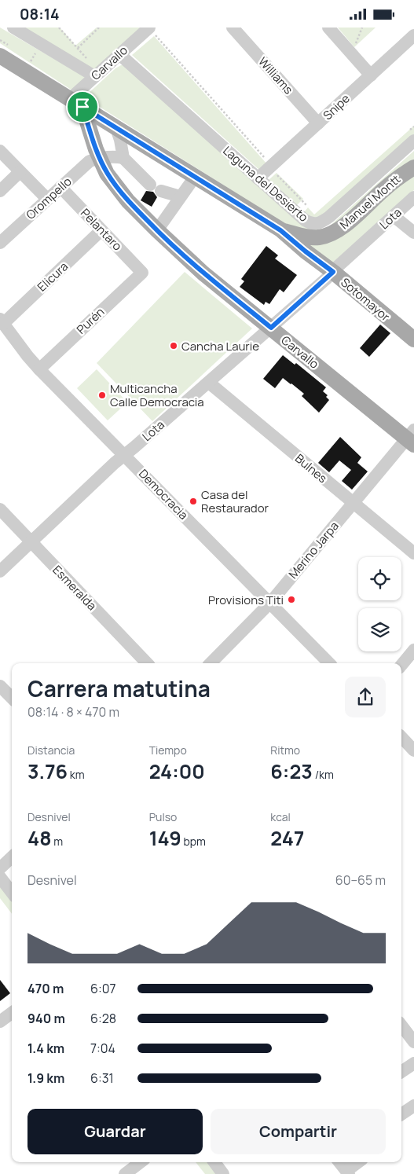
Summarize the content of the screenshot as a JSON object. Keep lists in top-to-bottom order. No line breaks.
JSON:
{"streets":{"main road":["Carvallo","Manuel Montt","Sotomayor"],"street":["Williams","Snipe","Laguna del Desierto","Orompello","Lota","Pelantaro","Elicura","Purén","Bulnes","Democracia","Merino Jarpa","Esmeralda"]},"crossings":[["Carvallo","Laguna del Desierto"],["Carvallo","Orompello"],["Carvallo","Lota"],["Carvallo","Sotomayor"],["Carvallo","Merino Jarpa"],["Williams","Snipe"],["Snipe","Laguna del Desierto"],["Orompello","Pelantaro"],["Manuel Montt","Sotomayor"],["Lota","Sotomayor"],["Lota","Bulnes"],["Lota","Democracia"],["Lota","Esmeralda"],["Pelantaro","Elicura"],["Pelantaro","Purén"],["Elicura","Democracia"],["Purén","Democracia"],["Bulnes","Merino Jarpa"],["Democracia","Merino Jarpa"]],"places":["Cancha Laurie","Multicancha Calle Democracia","Casa del Restaurador","Provisions Titi"],"page":{"status":"08:14","heading":["Carrera matutina","08:14 · 8 × 470 m"],"stats":[["Distancia","3.76 km"],["Tiempo","24:00"],["Ritmo","6:23 /km"],["Desnivel","48 m"],["Pulso","149 bpm"],["kcal","247"]],"chart":["Desnivel","60–65 m"],"list":[{"name":"470 m","note":"6:07"},{"name":"940 m","note":"6:28"},{"name":"1.4 km","note":"7:04"},{"name":"1.9 km","note":"6:31"}],"buttons":["Guardar","Compartir"]}}
